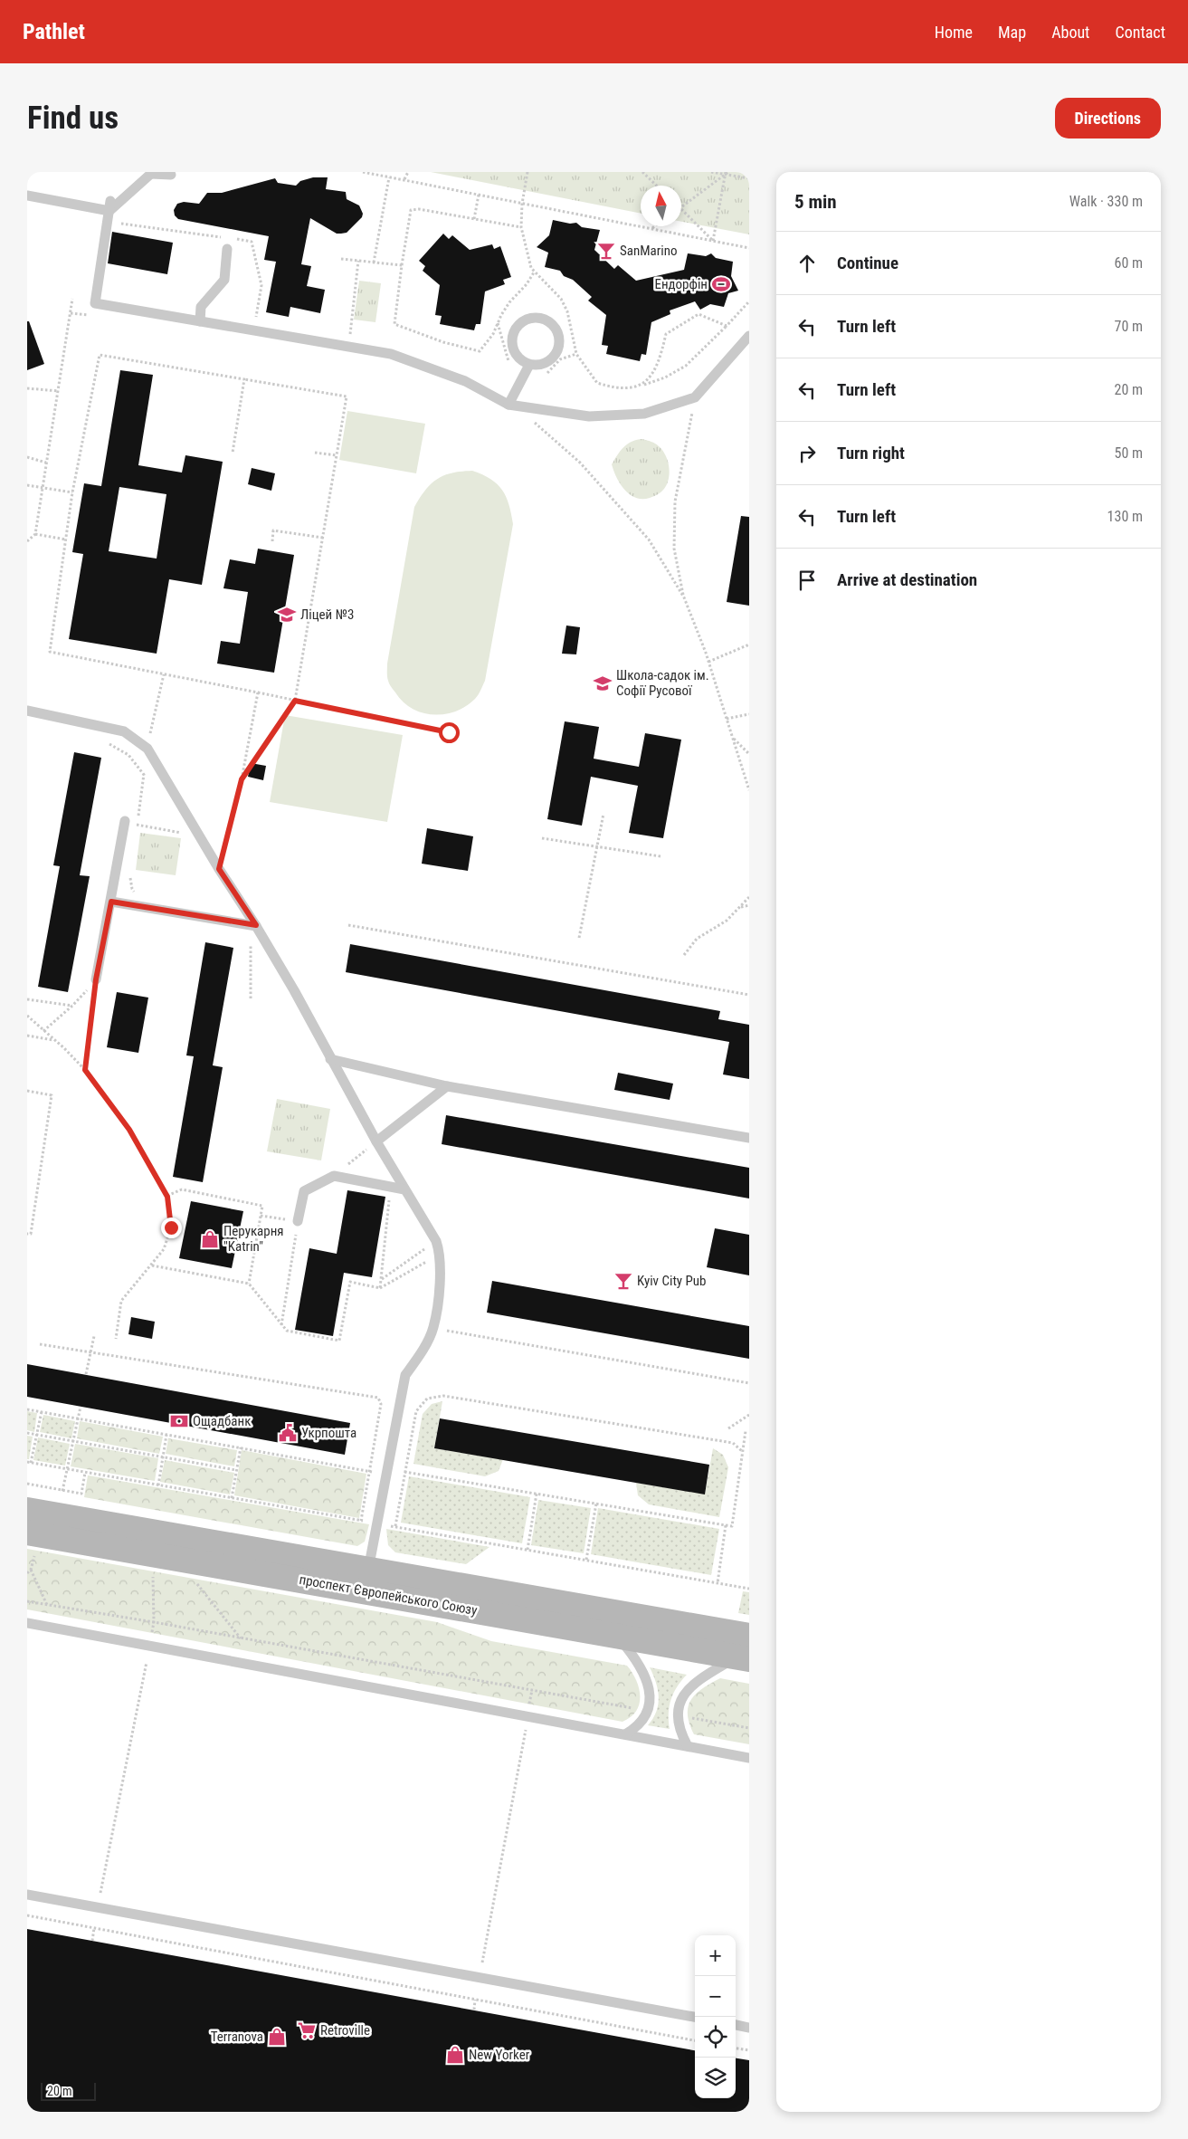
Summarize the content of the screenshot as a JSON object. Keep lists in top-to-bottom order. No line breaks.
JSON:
{"streets":{"main road":["проспект Європейського Союзу"]},"places":{"bar":["SanMarino","Kyiv City Pub"],"sports":["Ендорфін"],"school or university":["Ліцей №3","Школа-садок ім. Софії Русової"],"shop":["Перукарня \"Katrin\"","Terranova","New Yorker"],"bank":["Ощадбанк"],"public building":["Укрпошта"],"supermarket":["Retroville"]},"scale_bar":"20 m","north":"top","page":{"header":"Pathlet","nav":["Home","Map","About","Contact"],"buttons":"Directions","title":"Find us","heading":["5 min","Walk · 330 m"],"list":[["Continue","60 m"],["Turn left","70 m"],["Turn left","20 m"],["Turn right","50 m"],["Turn left","130 m"],"Arrive at destination"],"map_buttons":["+","−"],"scale":"20 m"}}
